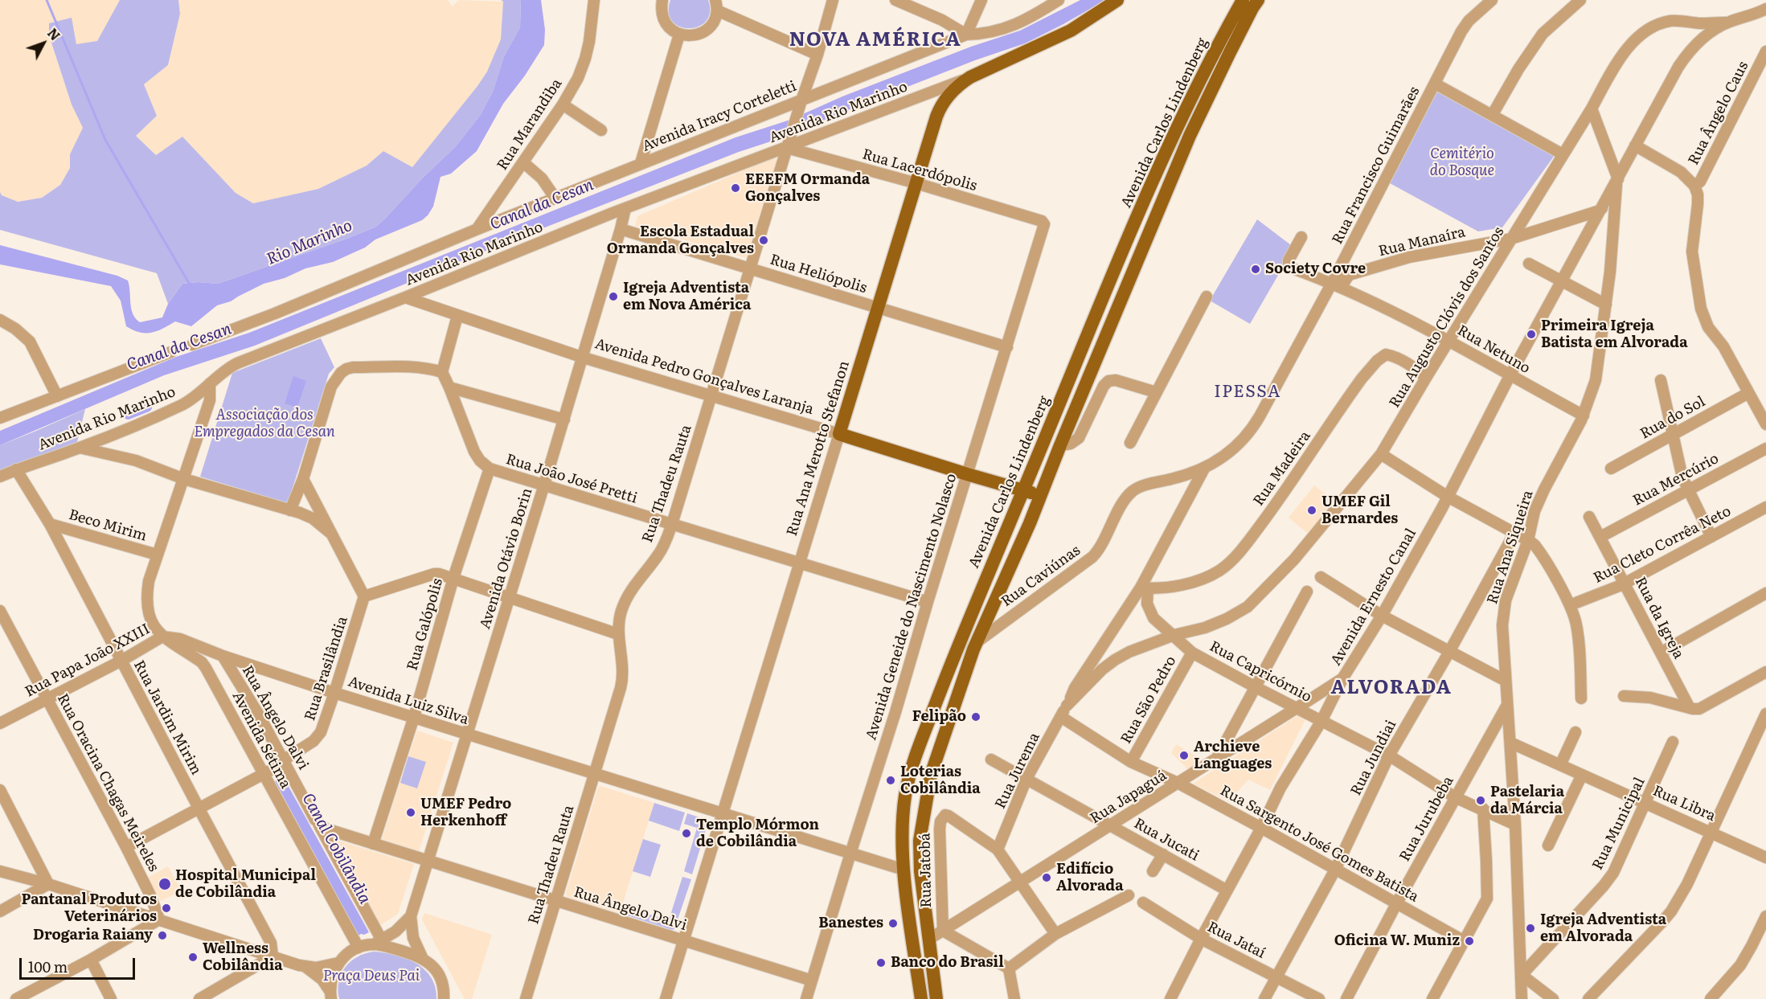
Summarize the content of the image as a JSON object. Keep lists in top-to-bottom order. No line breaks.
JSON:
{"streets":{"main road":["Avenida Carlos Lindenberg","Avenida Pedro Gonçalves Laranja","Rua Ana Merotto Stefanon"],"street":["Avenida Rio Marinho","Rua Ângelo Caus","Avenida Iracy Corteletti","Rua Marandiba","Rua Francisco Guimarães","Rua Lacerdópolis","Rua Manaíra","Rua Heliópolis","Rua Augusto Clóvis dos Santos","Rua Netuno","Rua do Sol","Rua Madeira","Rua João José Pretti","Rua Mercúrio","Rua Thadeu Rauta","Beco Mirim","Rua Cleto Corrêa Neto","Rua Ana Siqueira","Avenida Otávio Borin","Rua Caviúnas","Avenida Ernesto Canal","Avenida Geneide do Nascimento Nolasco","Rua da Igreja","Rua Galópolis","Rua Papa João XXIII","Rua Brasilândia","Rua Capricórnio","Rua São Pedro","Avenida Luiz Silva","Rua Jardim Mirim","Rua Ângelo Dalvi","Avenida Sétima","Rua Jundiai","Rua Jurema","Rua Oracina Chagas Meireles","Rua Japaguá","Rua Libra","Rua Jurubeba","Rua Municipal","Rua Jucati","Rua Sargento José Gomes Batista","Rua Jatobá","Rua Jataí"]},"crossings":[["Avenida Rio Marinho","Avenida Iracy Corteletti"],["Avenida Rio Marinho","Rua Lacerdópolis"],["Avenida Rio Marinho","Avenida Pedro Gonçalves Laranja"],["Avenida Rio Marinho","Rua Ana Merotto Stefanon"],["Avenida Rio Marinho","Rua Thadeu Rauta"],["Avenida Rio Marinho","Avenida Otávio Borin"],["Avenida Rio Marinho","Rua Jardim Mirim"],["Avenida Iracy Corteletti","Rua Marandiba"],["Avenida Iracy Corteletti","Rua Thadeu Rauta"],["Avenida Carlos Lindenberg","Avenida Pedro Gonçalves Laranja"],["Avenida Carlos Lindenberg","Rua Caviúnas"],["Avenida Carlos Lindenberg","Avenida Luiz Silva"],["Avenida Carlos Lindenberg","Rua Japaguá"],["Rua Francisco Guimarães","Rua Manaíra"],["Rua Francisco Guimarães","Rua Netuno"],["Rua Francisco Guimarães","Rua Madeira"],["Rua Francisco Guimarães","Rua Caviúnas"],["Rua Francisco Guimarães","Rua Capricórnio"],["Rua Francisco Guimarães","Rua Jurema"],["Rua Lacerdópolis","Rua Ana Merotto Stefanon"],["Rua Lacerdópolis","Rua Thadeu Rauta"],["Rua Lacerdópolis","Avenida Geneide do Nascimento Nolasco"],["Rua Manaíra","Rua Augusto Clóvis dos Santos"],["Rua Manaíra","Rua Netuno"],["Rua Manaíra","Rua Ana Siqueira"],["Rua Manaíra","Avenida Ernesto Canal"],["Rua Heliópolis","Rua Ana Merotto Stefanon"],["Rua Heliópolis","Rua Thadeu Rauta"],["Rua Heliópolis","Avenida Otávio Borin"],["Rua Heliópolis","Avenida Geneide do Nascimento Nolasco"],["Rua Augusto Clóvis dos Santos","Rua Netuno"],["Rua Augusto Clóvis dos Santos","Rua Madeira"],["Rua Augusto Clóvis dos Santos","Avenida Ernesto Canal"],["Rua Augusto Clóvis dos Santos","Rua Capricórnio"],["Rua Augusto Clóvis dos Santos","Rua Jurema"],["Rua Netuno","Rua Ana Siqueira"],["Rua Netuno","Avenida Ernesto Canal"],["Avenida Pedro Gonçalves Laranja","Rua Ana Merotto Stefanon"],["Avenida Pedro Gonçalves Laranja","Rua Thadeu Rauta"],["Avenida Pedro Gonçalves Laranja","Avenida Otávio Borin"],["Avenida Pedro Gonçalves Laranja","Avenida Geneide do Nascimento Nolasco"],["Rua Ana Merotto Stefanon","Rua João José Pretti"],["Rua Ana Merotto Stefanon","Avenida Luiz Silva"],["Rua Ana Merotto Stefanon","Rua Ângelo Dalvi"],["Rua Madeira","Rua Capricórnio"],["Rua João José Pretti","Rua Thadeu Rauta"],["Rua João José Pretti","Avenida Otávio Borin"],["Rua João José Pretti","Avenida Geneide do Nascimento Nolasco"],["Rua João José Pretti","Rua Galópolis"],["Rua Mercúrio","Rua da Igreja"],["Rua Thadeu Rauta","Avenida Luiz Silva"],["Rua Thadeu Rauta","Rua Ângelo Dalvi"],["Beco Mirim","Rua Jardim Mirim"],["Rua Cleto Corrêa Neto","Rua da Igreja"],["Rua Ana Siqueira","Avenida Ernesto Canal"],["Rua Ana Siqueira","Rua Capricórnio"],["Rua Ana Siqueira","Rua Libra"],["Rua Ana Siqueira","Rua Jurubeba"],["Rua Ana Siqueira","Rua Municipal"],["Avenida Otávio Borin","Avenida Luiz Silva"],["Avenida Otávio Borin","Rua Ângelo Dalvi"],["Avenida Ernesto Canal","Rua Capricórnio"],["Avenida Ernesto Canal","Rua Japaguá"],["Avenida Ernesto Canal","Rua Jucati"],["Avenida Ernesto Canal","Rua Sargento José Gomes Batista"],["Avenida Ernesto Canal","Rua Jataí"],["Avenida Geneide do Nascimento Nolasco","Avenida Luiz Silva"],["Avenida Geneide do Nascimento Nolasco","Rua Ângelo Dalvi"],["Rua Galópolis","Avenida Luiz Silva"],["Rua Galópolis","Rua Ângelo Dalvi"],["Rua Papa João XXIII","Avenida Luiz Silva"],["Rua Papa João XXIII","Rua Jardim Mirim"],["Rua Papa João XXIII","Avenida Sétima"],["Rua Papa João XXIII","Rua Oracina Chagas Meireles"],["Rua Brasilândia","Avenida Luiz Silva"],["Rua Brasilândia","Rua Jardim Mirim"],["Rua Brasilândia","Rua Ângelo Dalvi"],["Rua Brasilândia","Avenida Sétima"],["Rua Brasilândia","Rua Oracina Chagas Meireles"],["Rua Capricórnio","Rua São Pedro"],["Rua Capricórnio","Rua Jundiai"],["Rua Capricórnio","Rua Jurema"],["Rua Capricórnio","Rua Japaguá"],["Rua Capricórnio","Rua Jurubeba"],["Rua São Pedro","Rua Sargento José Gomes Batista"],["Avenida Luiz Silva","Rua Ângelo Dalvi"],["Avenida Luiz Silva","Avenida Sétima"],["Rua Jundiai","Rua Sargento José Gomes Batista"],["Rua Jundiai","Rua Jataí"],["Rua Jurema","Rua Jucati"],["Rua Jurema","Rua Sargento José Gomes Batista"],["Rua Jurema","Rua Jatobá"],["Rua Japaguá","Rua Jucati"],["Rua Japaguá","Rua Sargento José Gomes Batista"],["Rua Japaguá","Rua Jatobá"],["Rua Libra","Rua Municipal"],["Rua Jurubeba","Rua Sargento José Gomes Batista"]],"districts":["NOVA AMÉRICA","IPESSA","ALVORADA"],"water":["Canal da Cesan","Rio Marinho","Canal Cobilândia"],"parks":["Cemitério do Bosque","Associação dos Empregados da Cesan","Praça Deus Pai"],"places":["EEEFM Ormanda Gonçalves","Escola Estadual Ormanda Gonçalves","Society Covre","Igreja Adventista em Nova América","Primeira Igreja Batista em Alvorada","UMEF Gil Bernardes","Felipão","Archieve Languages","Loterias Cobilândia","Pastelaria da Márcia","UMEF Pedro Herkenhoff","Templo Mórmon de Cobilândia","Edifício Alvorada","Hospital Municipal de Cobilândia","Pantanal Produtos Veterinários","Banestes","Igreja Adventista em Alvorada","Drogaria Raiany","Oficina W. Muniz","Wellness Cobilândia","Banco do Brasil"],"scale_bar":"100 m","north":"top right"}
